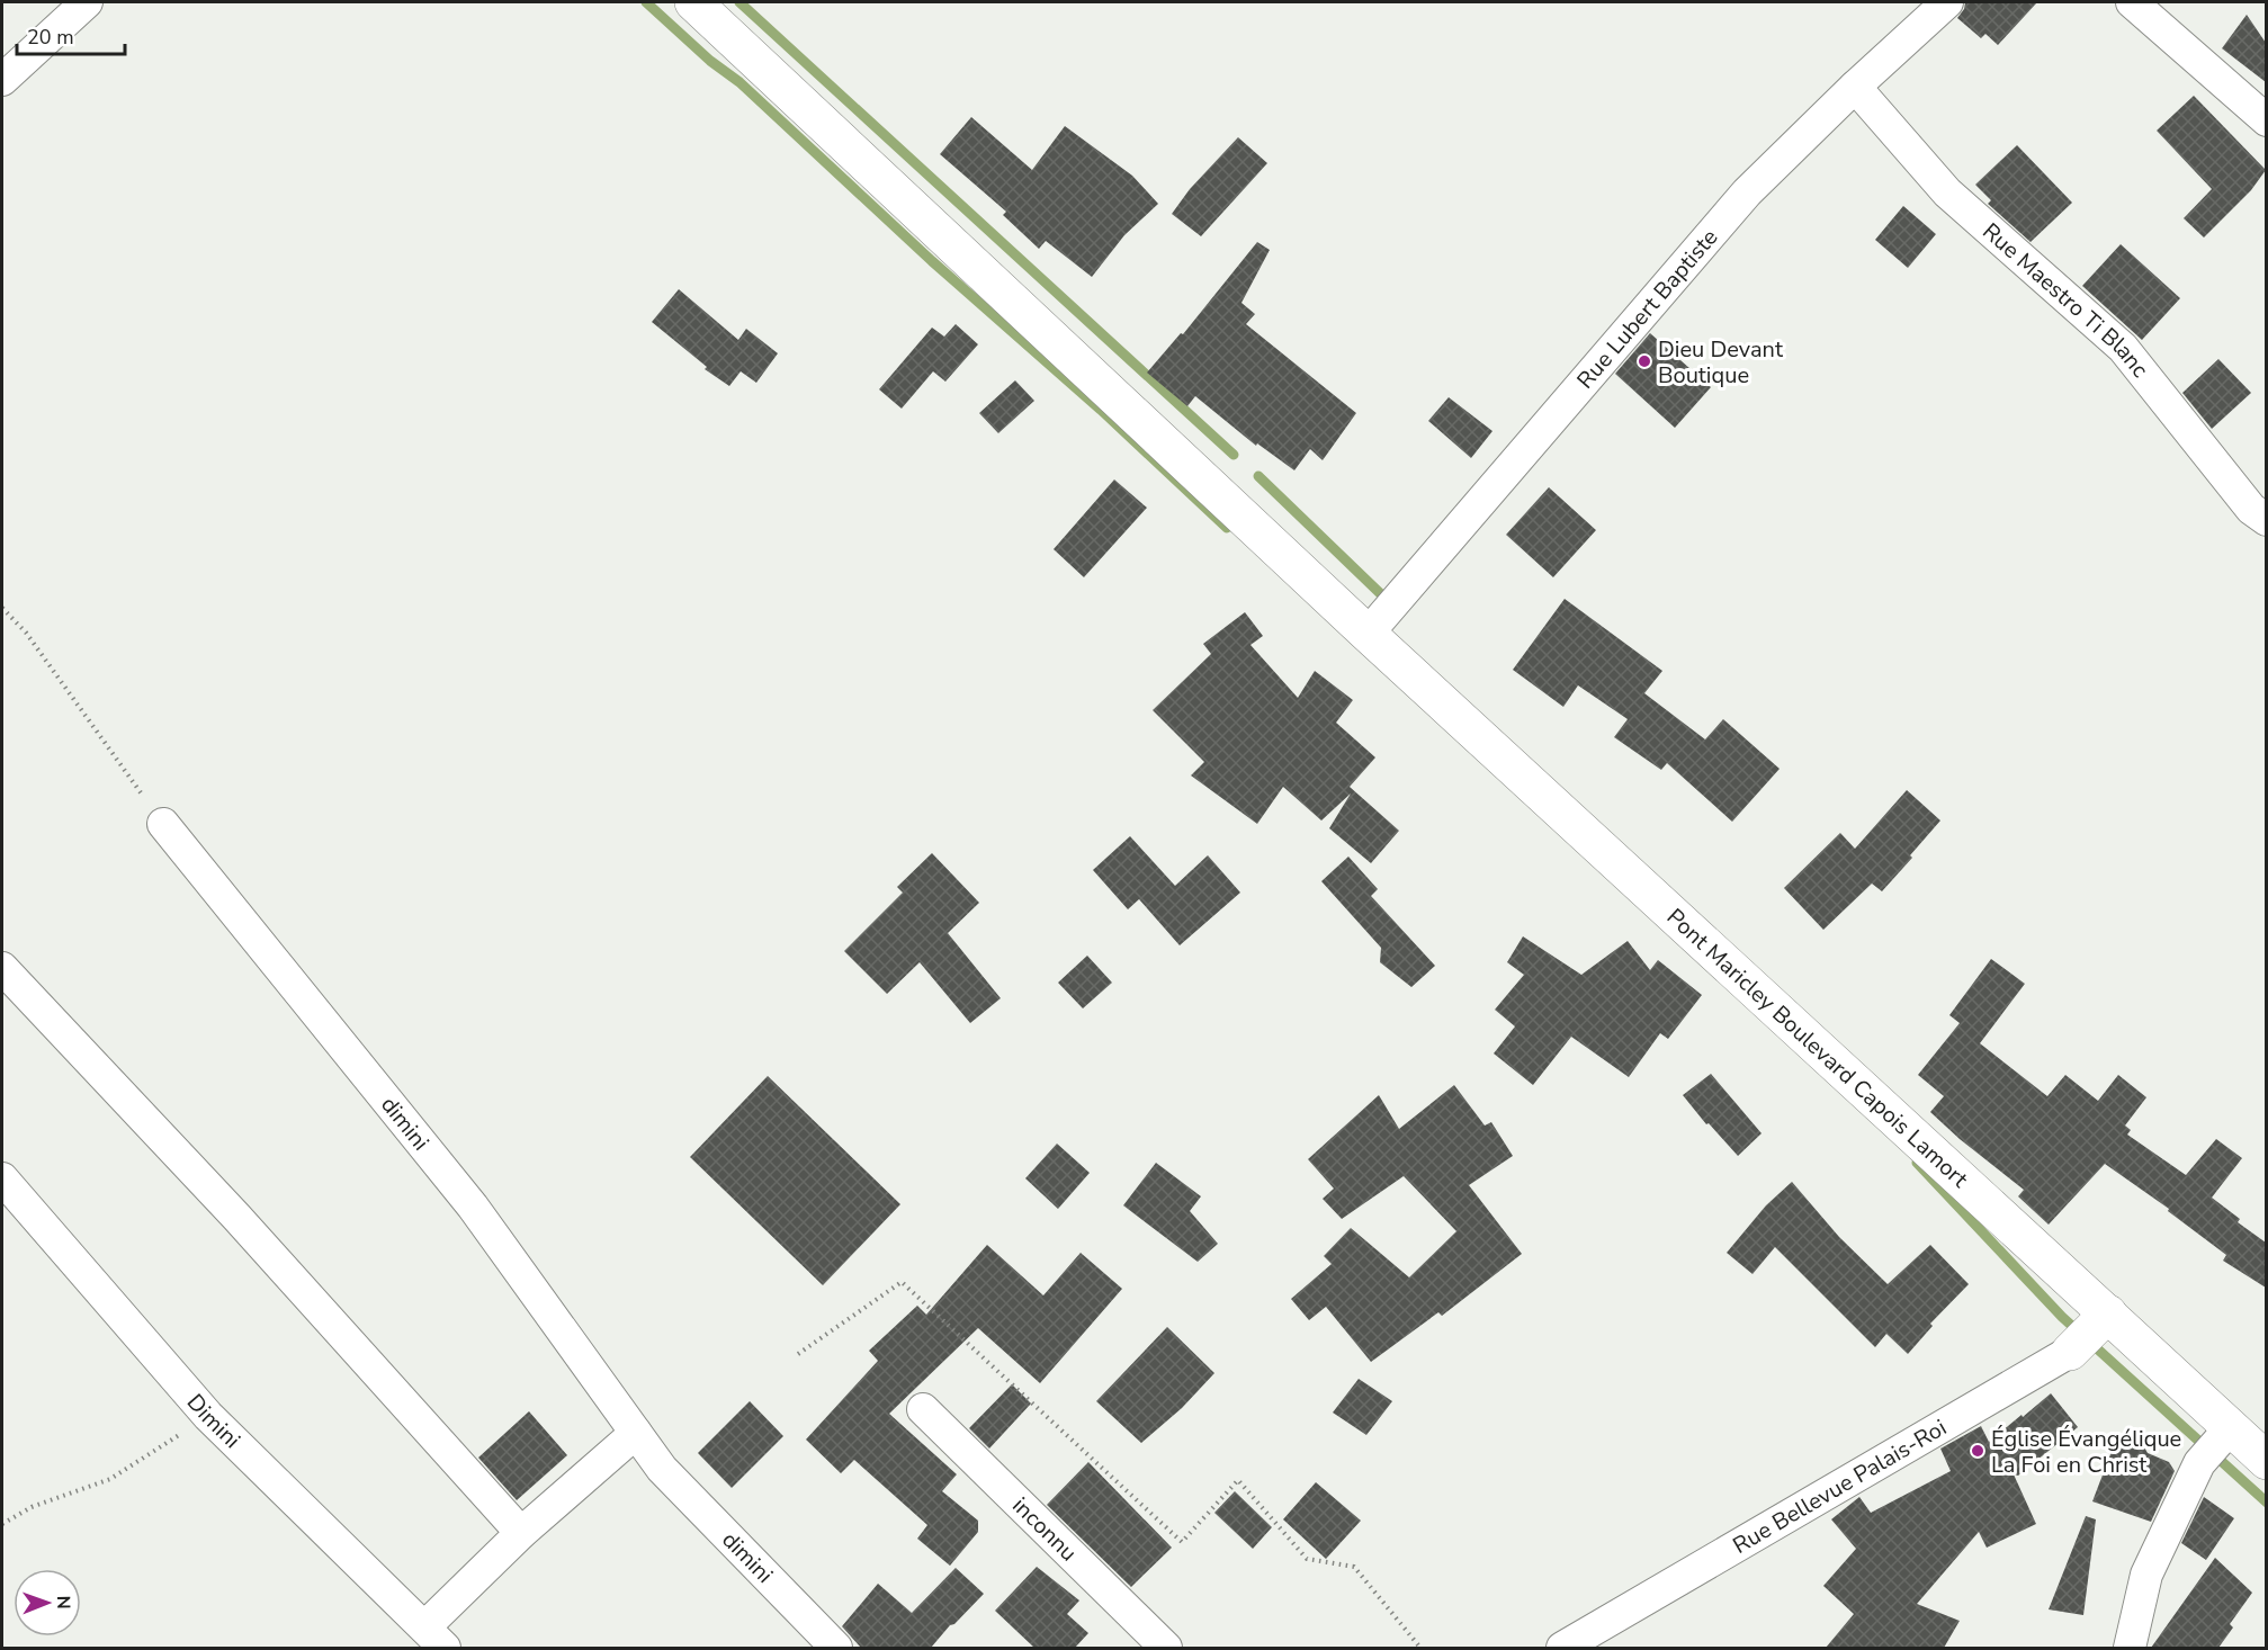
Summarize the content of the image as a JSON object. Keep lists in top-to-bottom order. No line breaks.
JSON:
{"streets":{"street":["Rue Maestro Ti Blanc","Rue Lubert Baptiste","Pont Maricley Boulevard Capois Lamort","dimini","Dimini","Rue Bellevue Palais-Roi","inconnu"]},"crossings":[["Rue Maestro Ti Blanc","Rue Lubert Baptiste"],["Rue Lubert Baptiste","Pont Maricley Boulevard Capois Lamort"],["Pont Maricley Boulevard Capois Lamort","Rue Bellevue Palais-Roi"]],"places":["Dieu Devant Boutique","Église Évangélique La Foi en Christ"],"scale_bar":"20 m","north":"right"}
